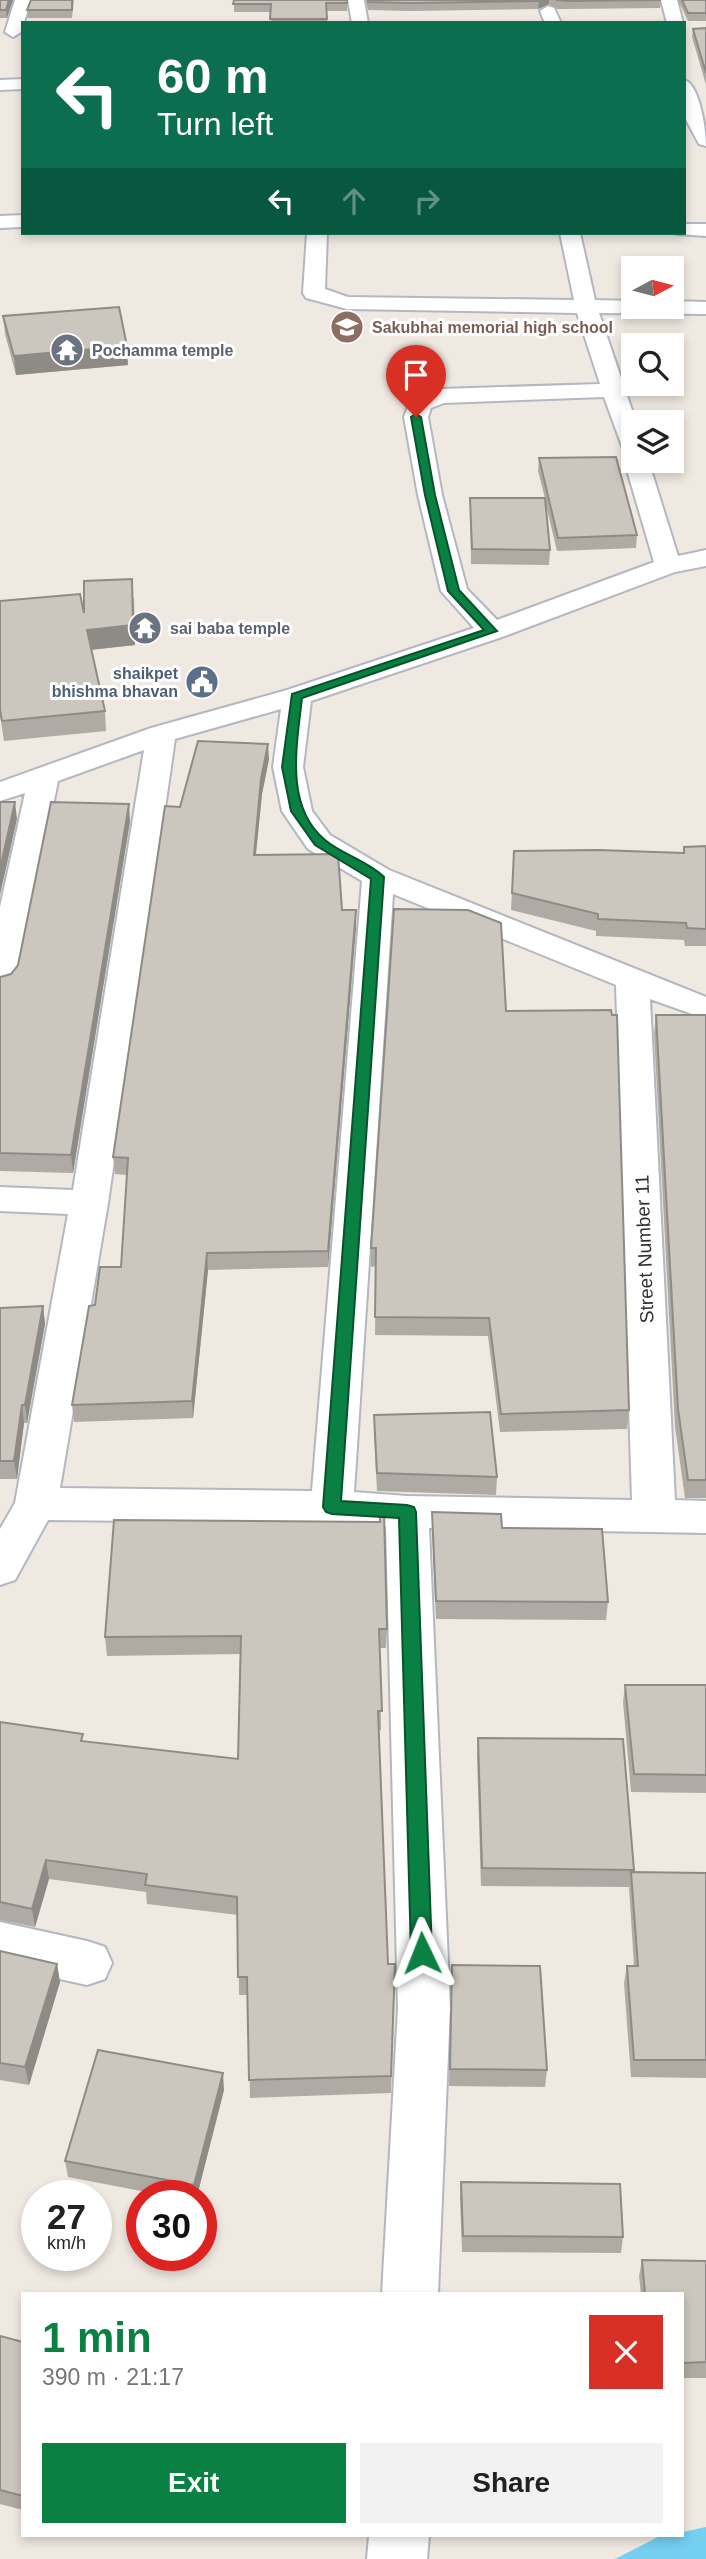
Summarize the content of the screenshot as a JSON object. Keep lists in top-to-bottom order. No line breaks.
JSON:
{"streets":{"street":["Street Number 11"]},"places":{"school or university":["Sakubhai memorial high school"],"temple":["Pochamma temple","sai baba temple"],"public building":["shaikpet bhishma bhavan"]},"north":"right","page":{"turn":["60 m","Turn left"],"speed":"27 km/h","limit":"30","heading":["1 min","390 m · 21:17"],"buttons":["Exit","Share"]}}
